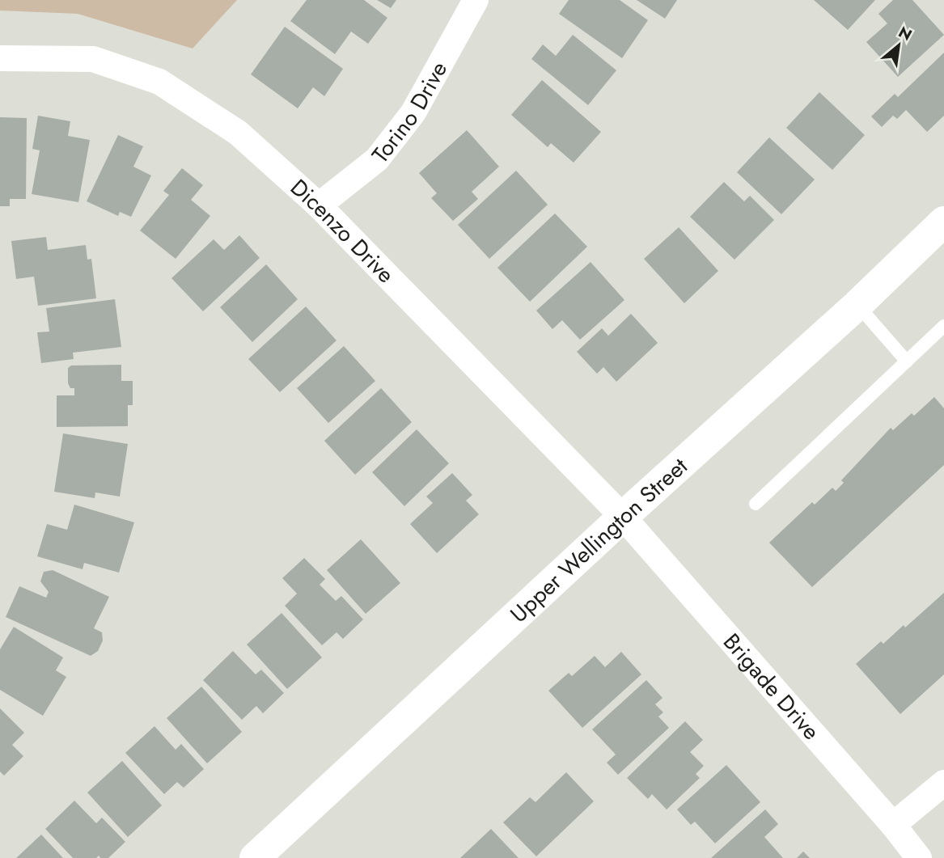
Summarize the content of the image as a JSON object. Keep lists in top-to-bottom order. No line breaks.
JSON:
{"streets":{"main road":["Upper Wellington Street"],"street":["Torino Drive","Dicenzo Drive","Brigade Drive"]},"crossings":[["Torino Drive","Dicenzo Drive"],["Dicenzo Drive","Upper Wellington Street"],["Dicenzo Drive","Brigade Drive"],["Upper Wellington Street","Brigade Drive"]],"north":"top right"}
